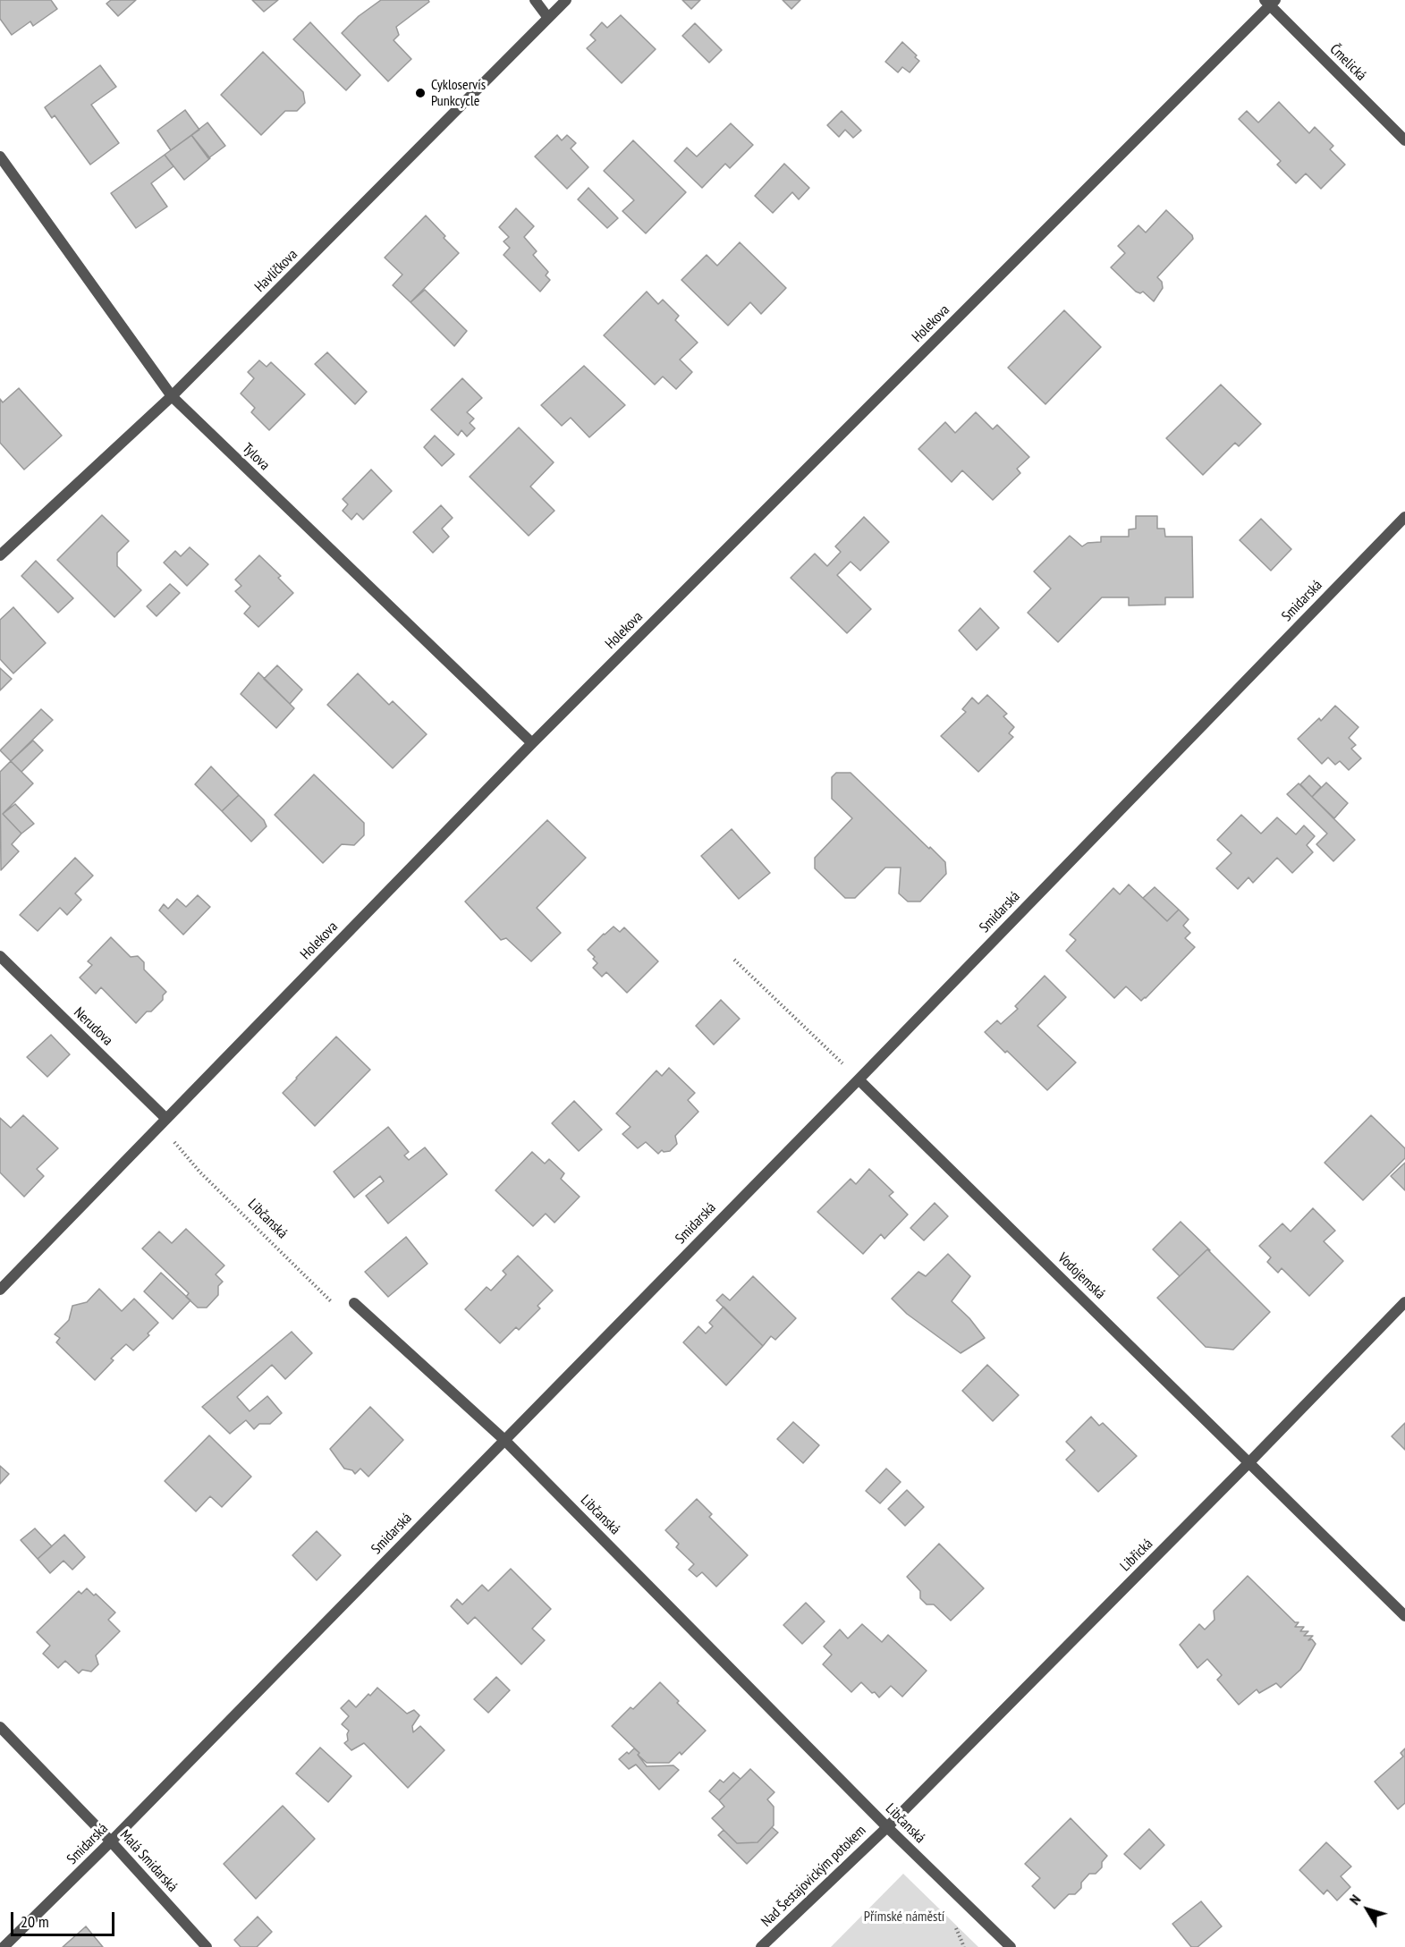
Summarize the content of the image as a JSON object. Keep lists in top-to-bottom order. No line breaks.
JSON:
{"streets":{"street":["Čmelická","Havlíčkova","Holekova","Tylova","Smidarská","Nerudova","Libčanská","Vodojemská","Libřická","Malá Smidarská","Nad Šestajovickým potokem"]},"crossings":[["Čmelická","Holekova"],["Havlíčkova","Tylova"],["Holekova","Tylova"],["Holekova","Nerudova"],["Holekova","Libčanská"],["Smidarská","Libčanská"],["Smidarská","Vodojemská"],["Smidarská","Malá Smidarská"],["Nerudova","Libčanská"],["Libčanská","Libřická"],["Libčanská","Nad Šestajovickým potokem"],["Vodojemská","Libřická"],["Libřická","Nad Šestajovickým potokem"]],"parks":["Přímské náměstí"],"places":["Cykloservis Punkcycle"],"scale_bar":"20 m","north":"top left"}
